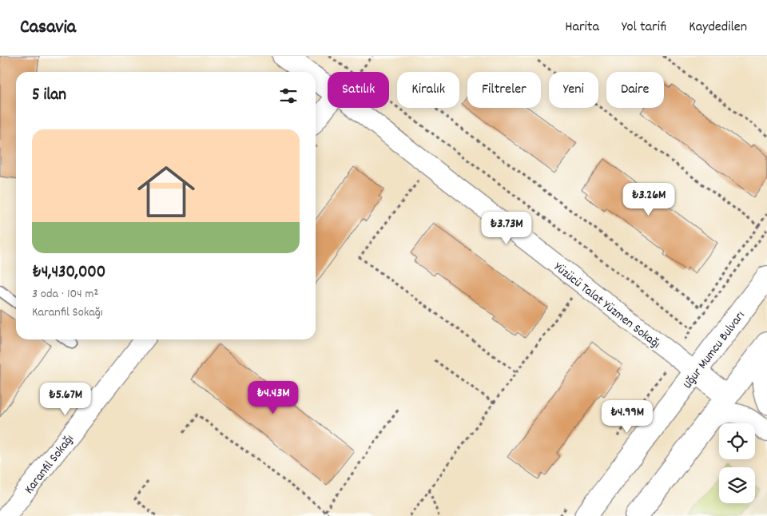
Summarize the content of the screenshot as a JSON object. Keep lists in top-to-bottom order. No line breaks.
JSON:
{"streets":{"main road":["Yüzücü Talat Yüzmen Sokağı","Uğur Mumcu Bulvarı"],"street":["Karanfil Sokağı"]},"crossings":[["Yüzücü Talat Yüzmen Sokağı","Uğur Mumcu Bulvarı"]],"page":{"header":"Casavia","nav":["Harita","Yol tarifi","Kaydedilen"],"chip":["Satılık","Kiralık","Filtreler","Yeni","Daire"],"heading":"5 ilan","list":[{"name":"₺4,430,000","note":"3 oda · 104 m² · Karanfil Sokağı"}],"price":["₺3.26M","₺3.73M","₺4.43M","₺5.67M","₺4.99M"]}}
